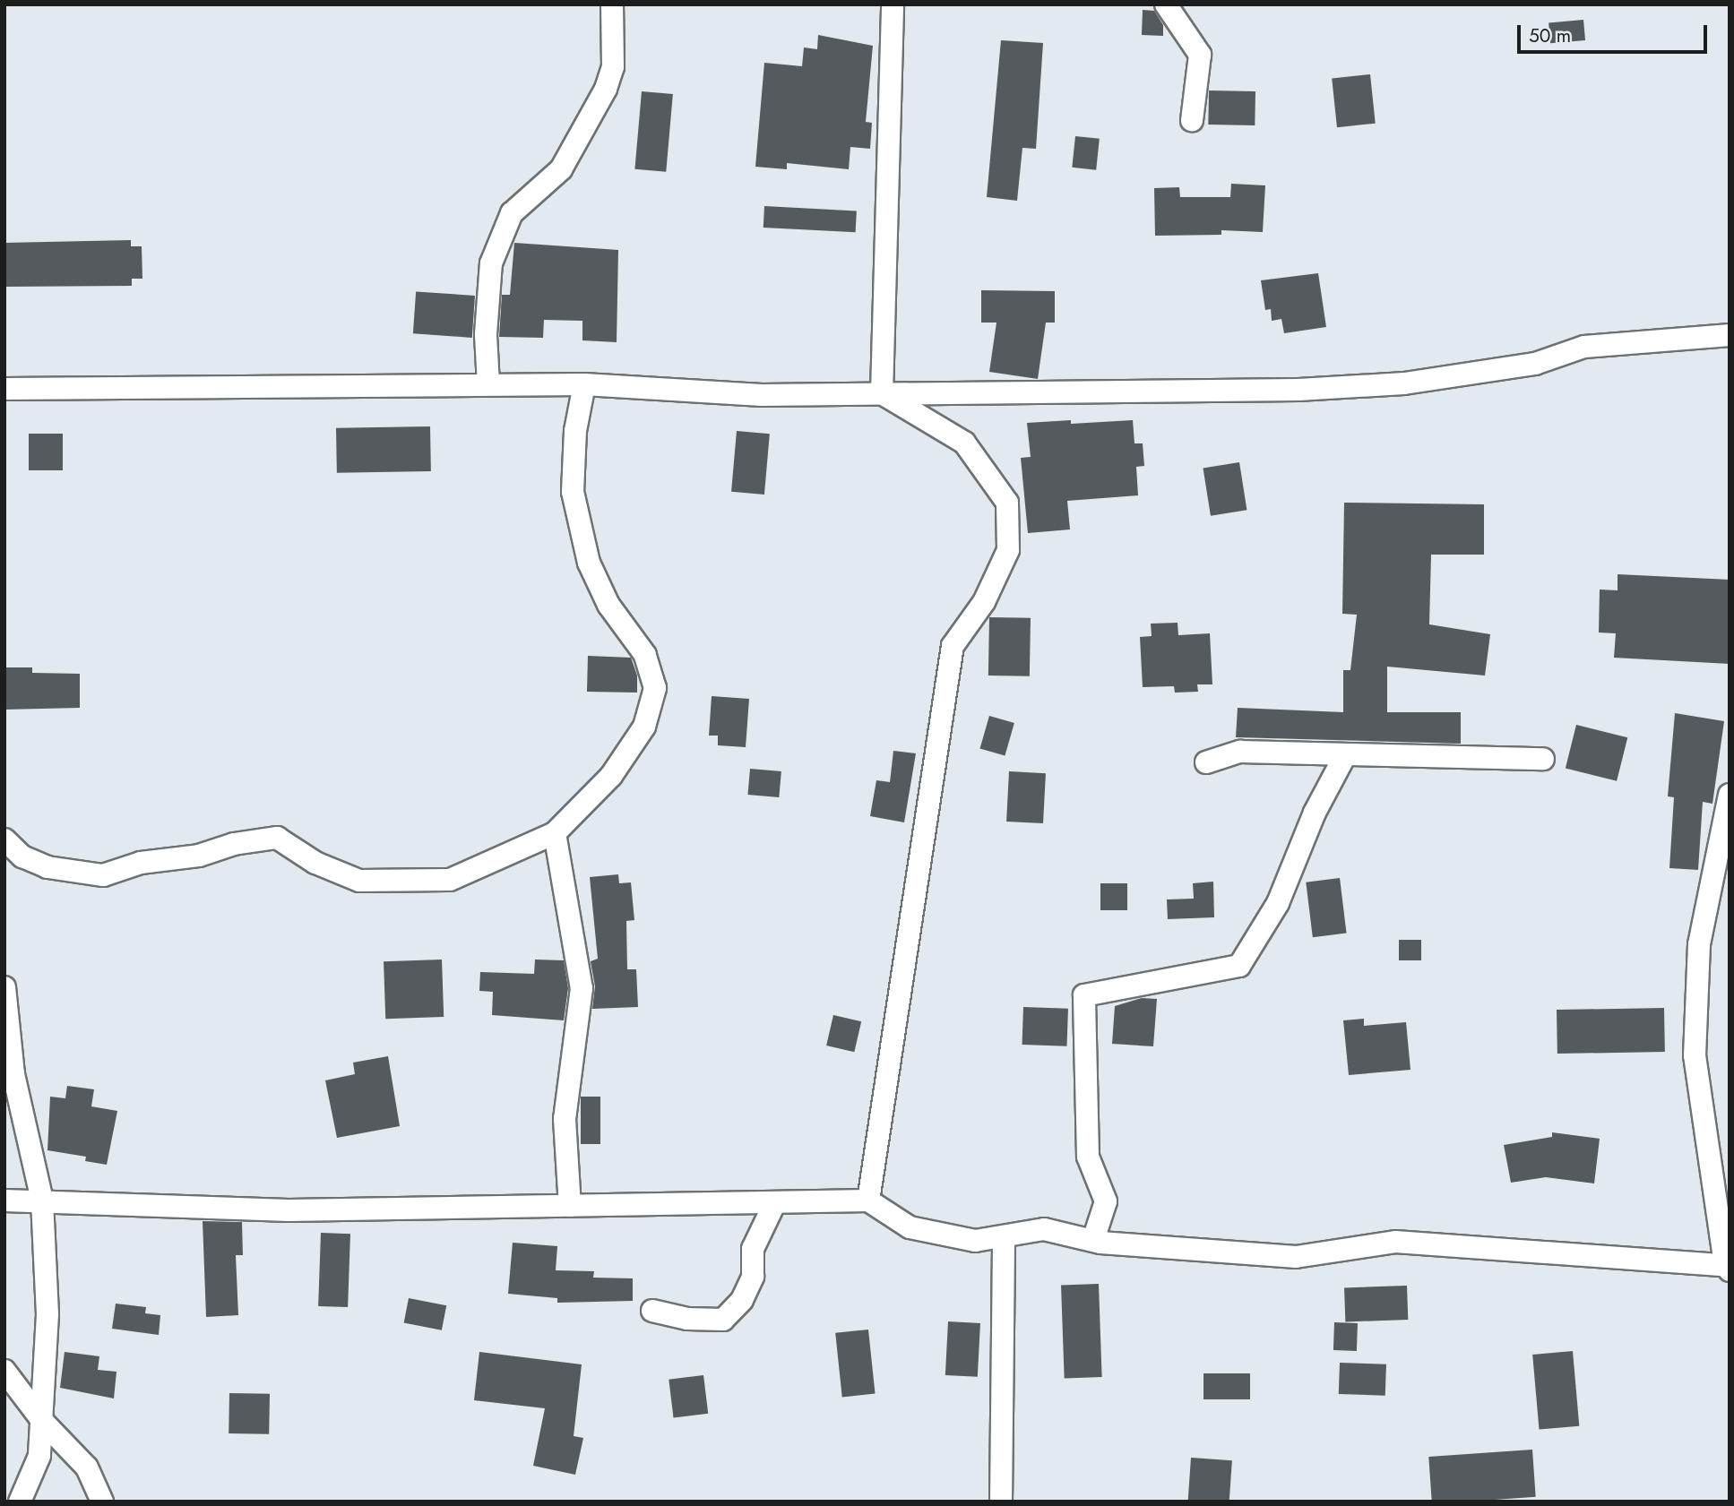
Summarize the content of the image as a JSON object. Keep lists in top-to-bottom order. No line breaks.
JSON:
{"scale_bar":"50 m"}
